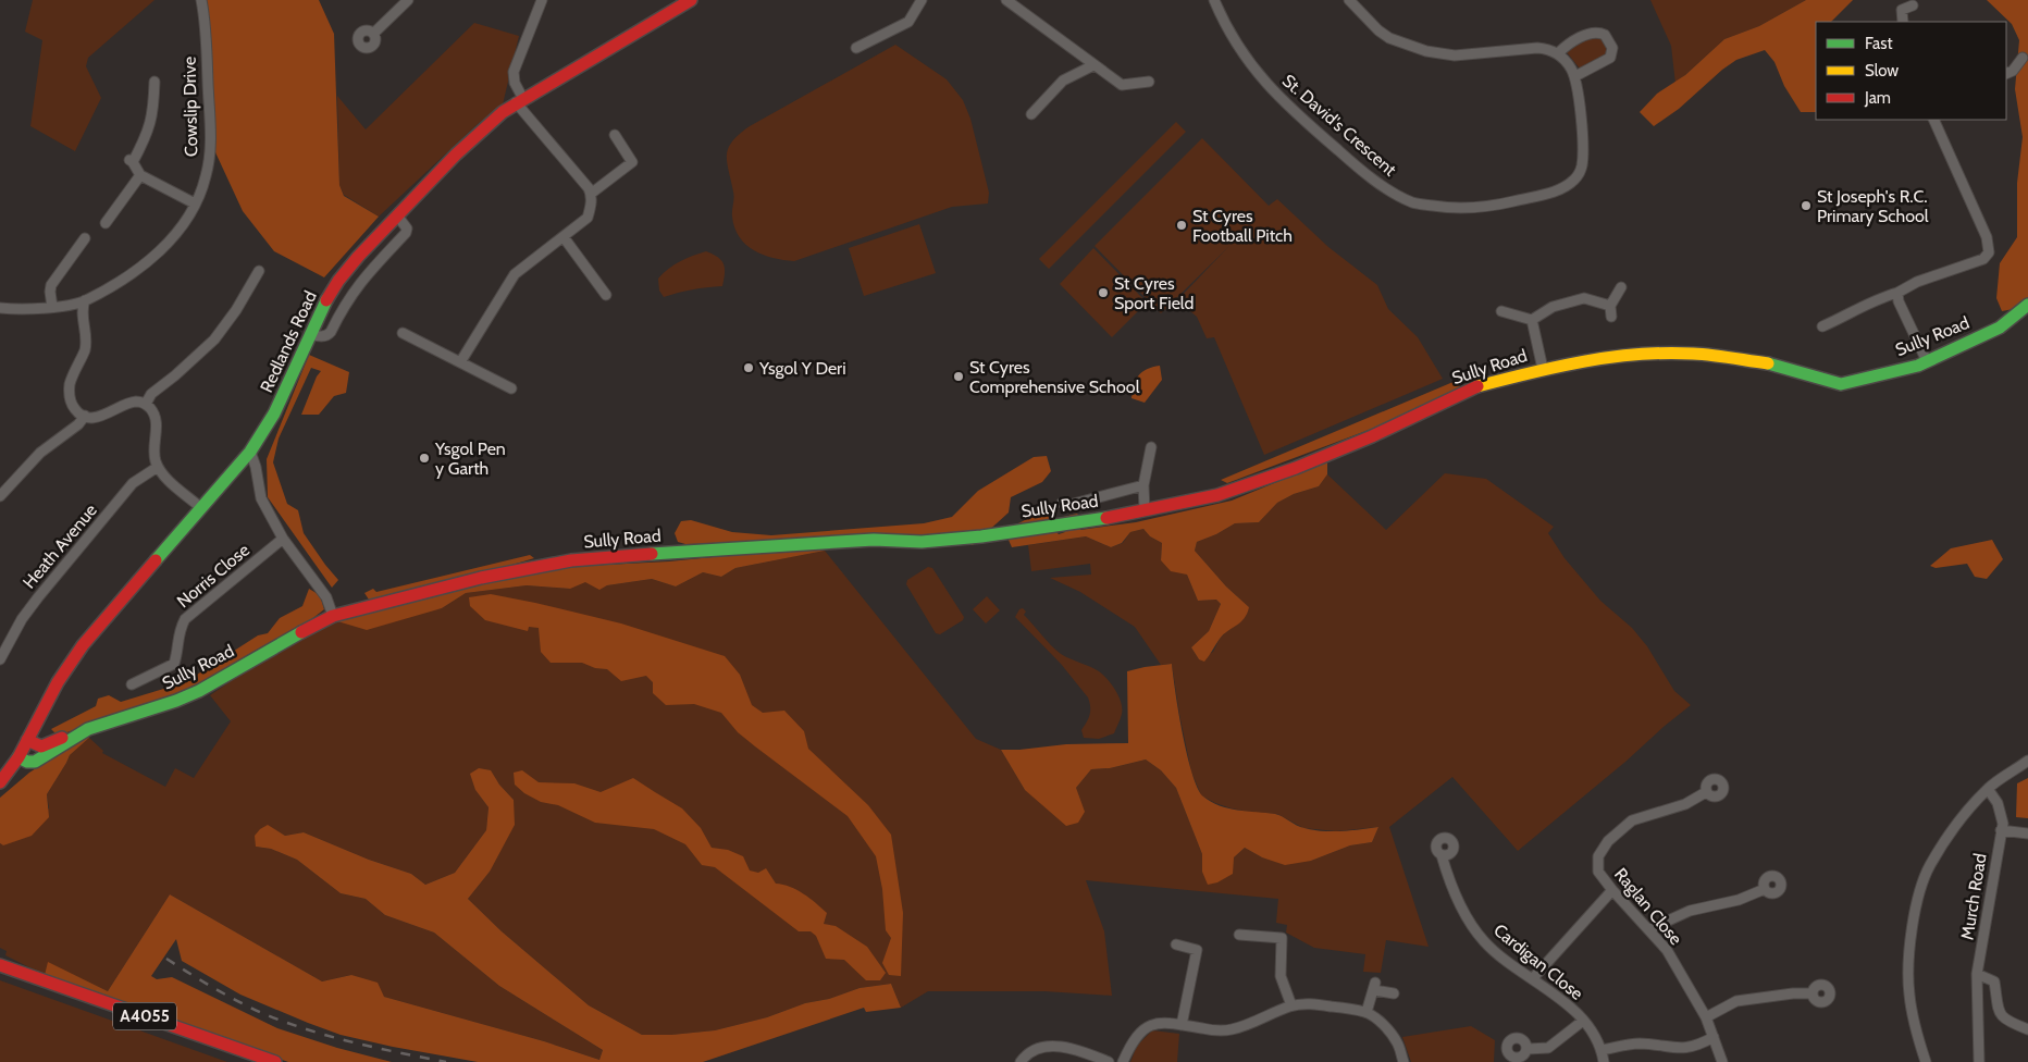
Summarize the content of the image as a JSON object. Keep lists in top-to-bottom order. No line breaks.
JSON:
{"streets":{"street":["Cowslip Drive","St. David's Crescent","Sully Road","Redlands Road","Heath Avenue","Norris Close","Murch Road","Raglan Close","Cardigan Close","A4055"]},"crossings":[["Sully Road","Redlands Road"]],"places":["St Joseph's R.C. Primary School","St Cyres Football Pitch","St Cyres Sport Field","Ysgol Y Deri","St Cyres Comprehensive School","Ysgol Pen y Garth"],"legend":["Fast","Slow","Jam"]}
